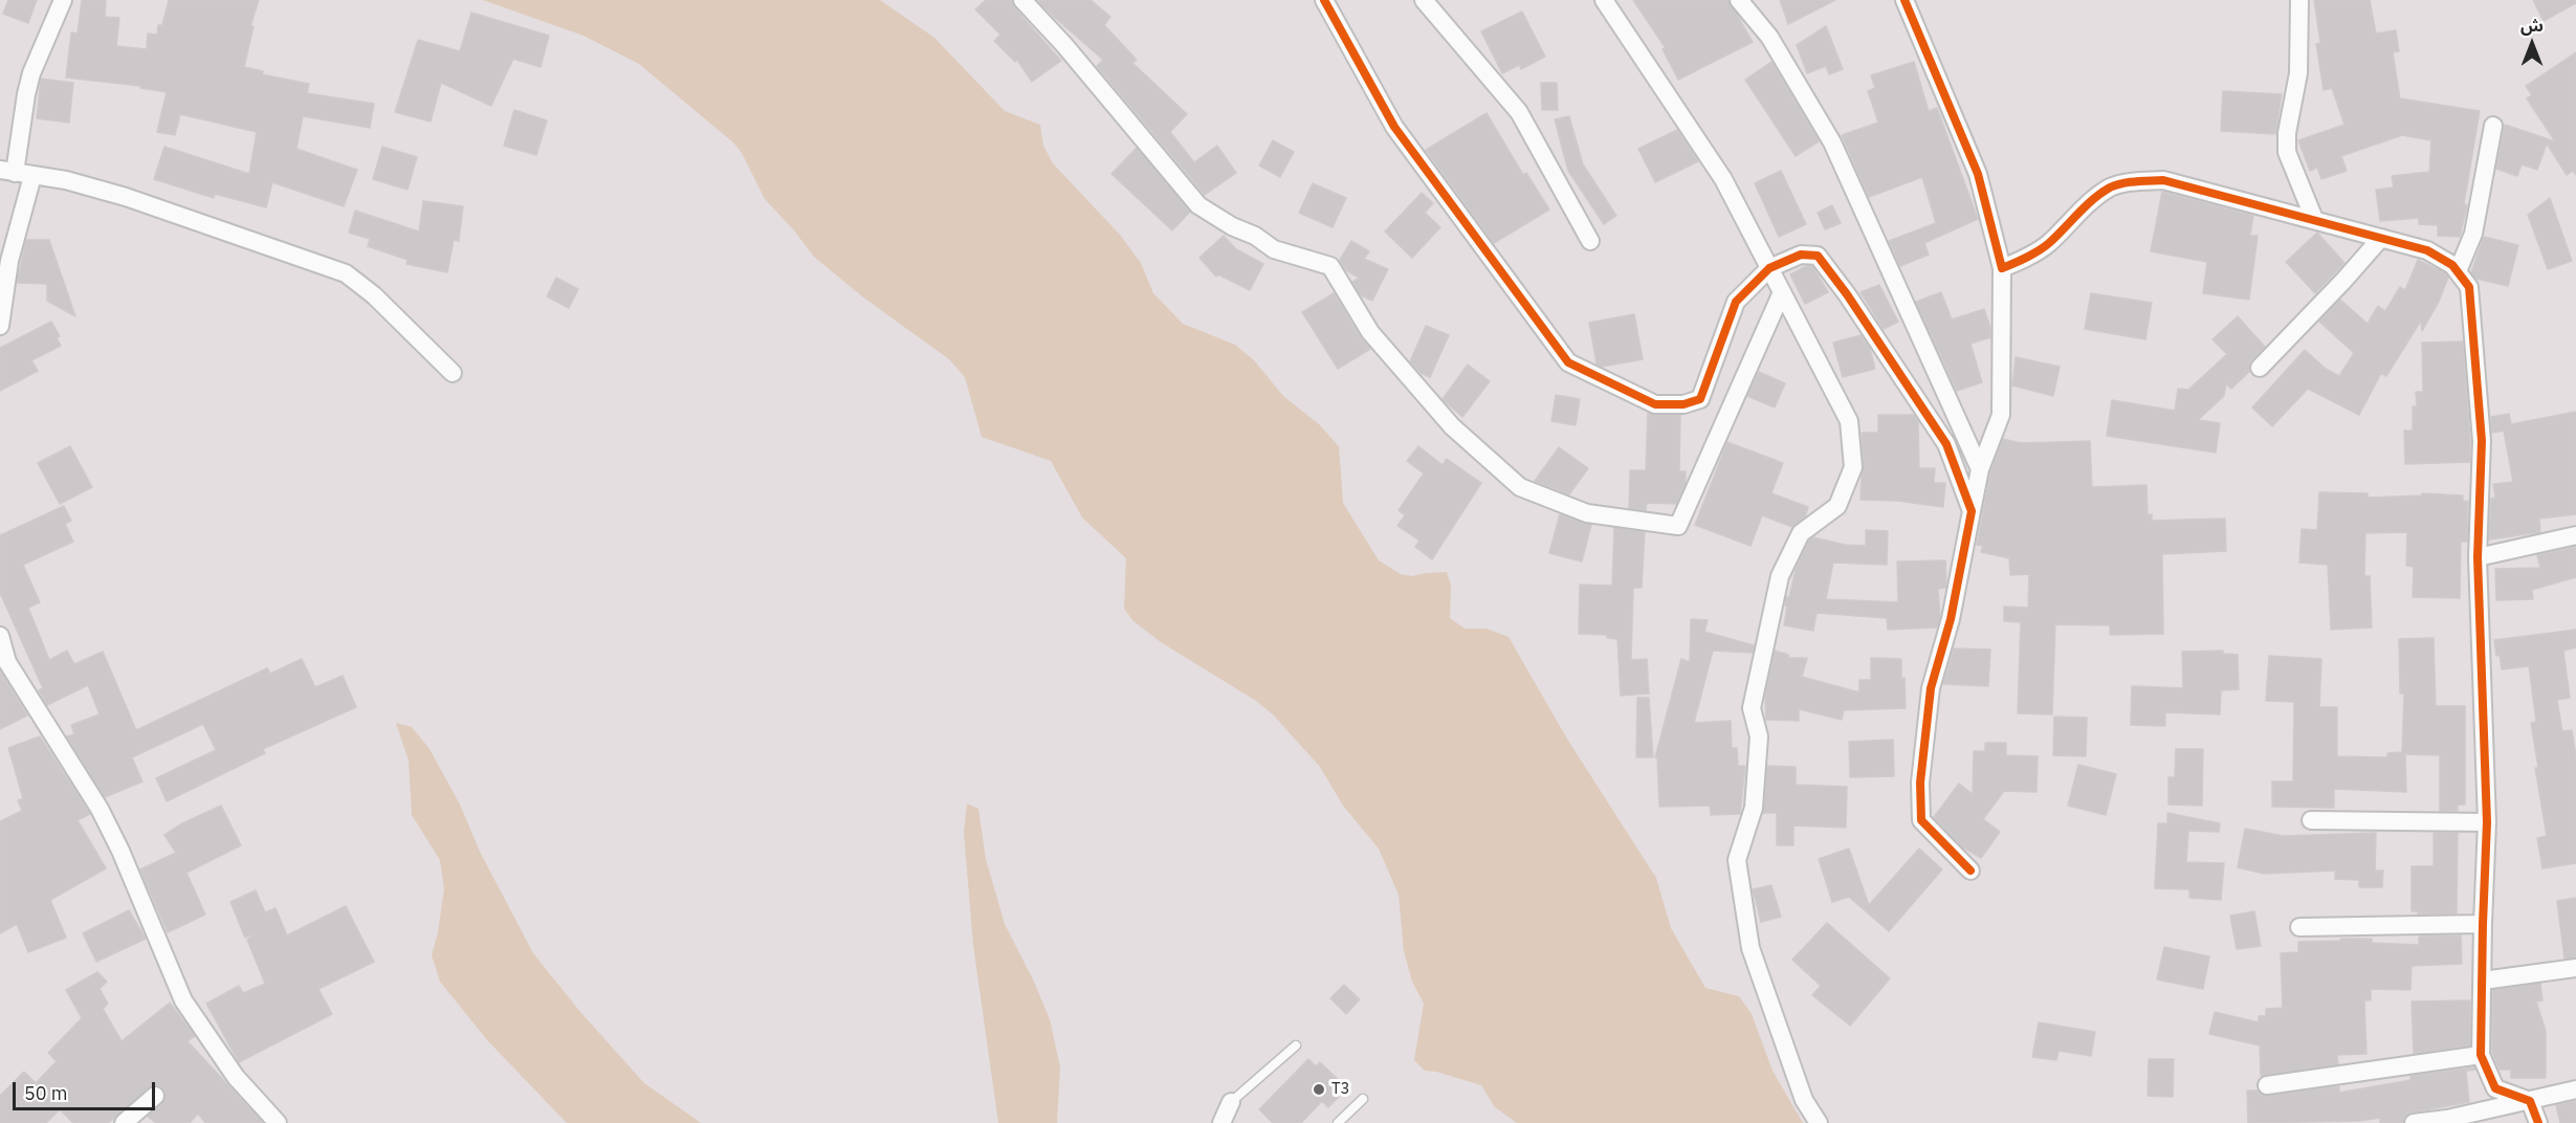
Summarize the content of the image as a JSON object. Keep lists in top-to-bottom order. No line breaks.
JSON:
{"places":["T3"],"scale_bar":"50 m","north":"top"}
